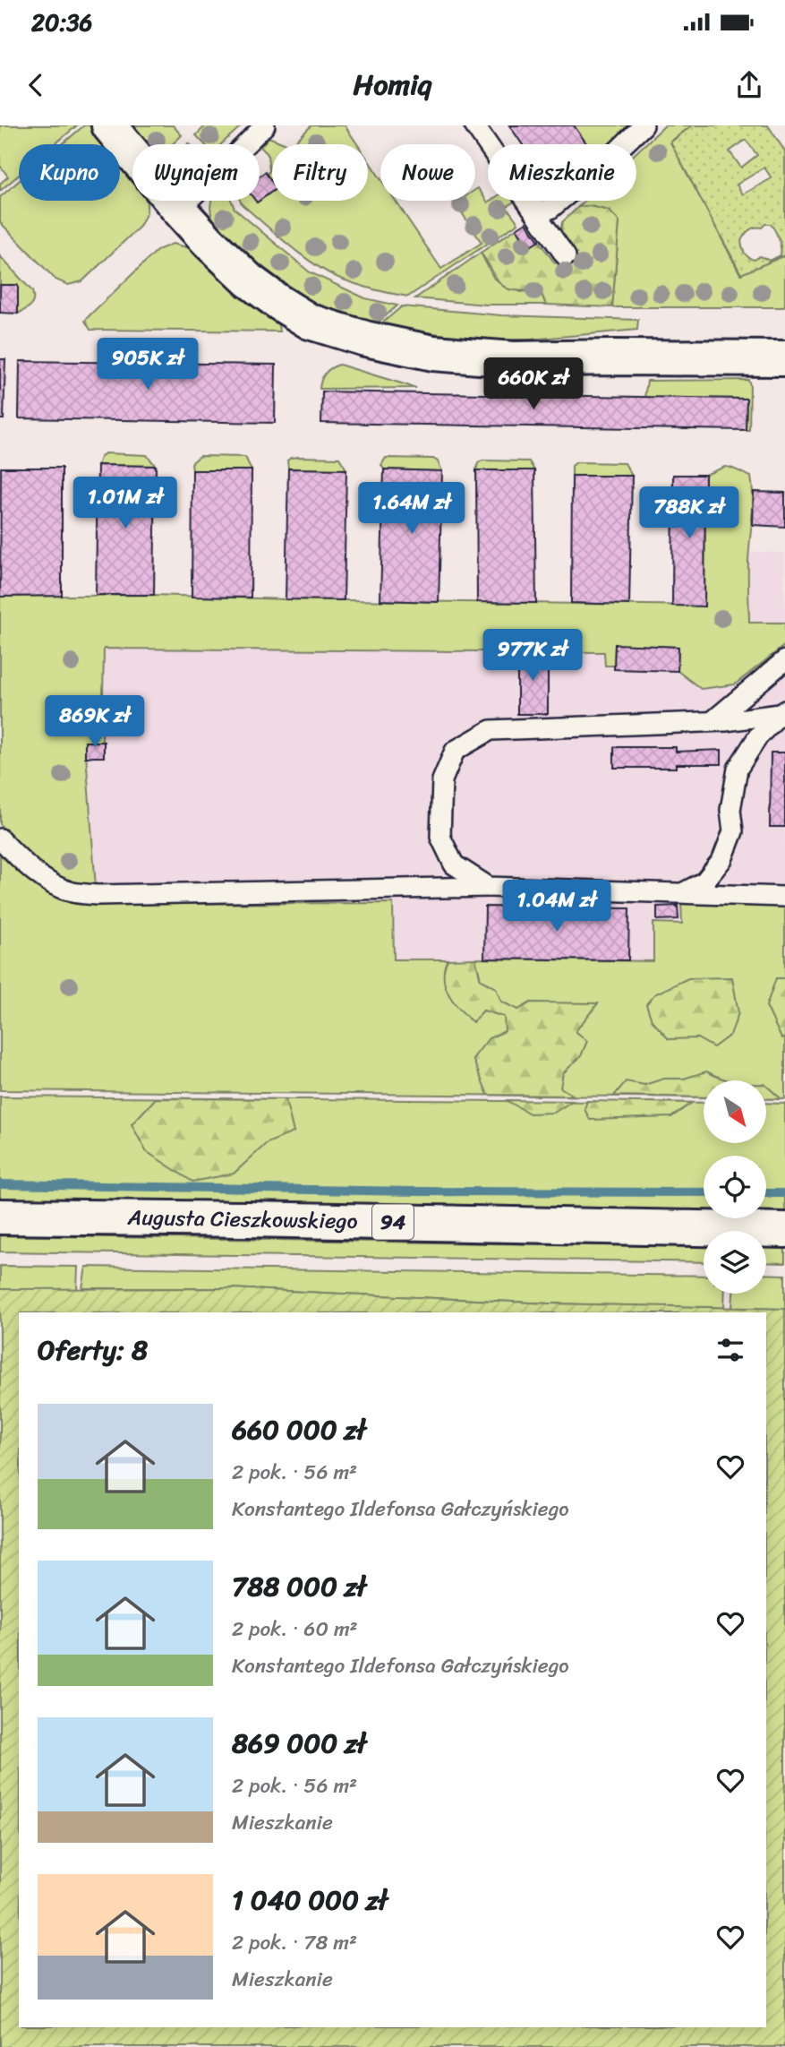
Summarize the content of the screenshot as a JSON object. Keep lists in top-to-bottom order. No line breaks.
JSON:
{"streets":{"main road":["Augusta Cieszkowskiego","94"]},"north":"bottom right","page":{"status":"20:36","header":"Homiq","chip":["Kupno","Wynajem","Filtry","Nowe","Mieszkanie"],"price":["905K zł","660K zł","1.01M zł","1.64M zł","788K zł","977K zł","869K zł","1.04M zł"],"heading":"Oferty: 8","list":[{"name":"660 000 zł","note":"2 pok. · 56 m² · Konstantego Ildefonsa Gałczyńskiego"},{"name":"788 000 zł","note":"2 pok. · 60 m² · Konstantego Ildefonsa Gałczyńskiego"},{"name":"869 000 zł","note":"2 pok. · 56 m² · Mieszkanie"},{"name":"1 040 000 zł","note":"2 pok. · 78 m² · Mieszkanie"}]}}
